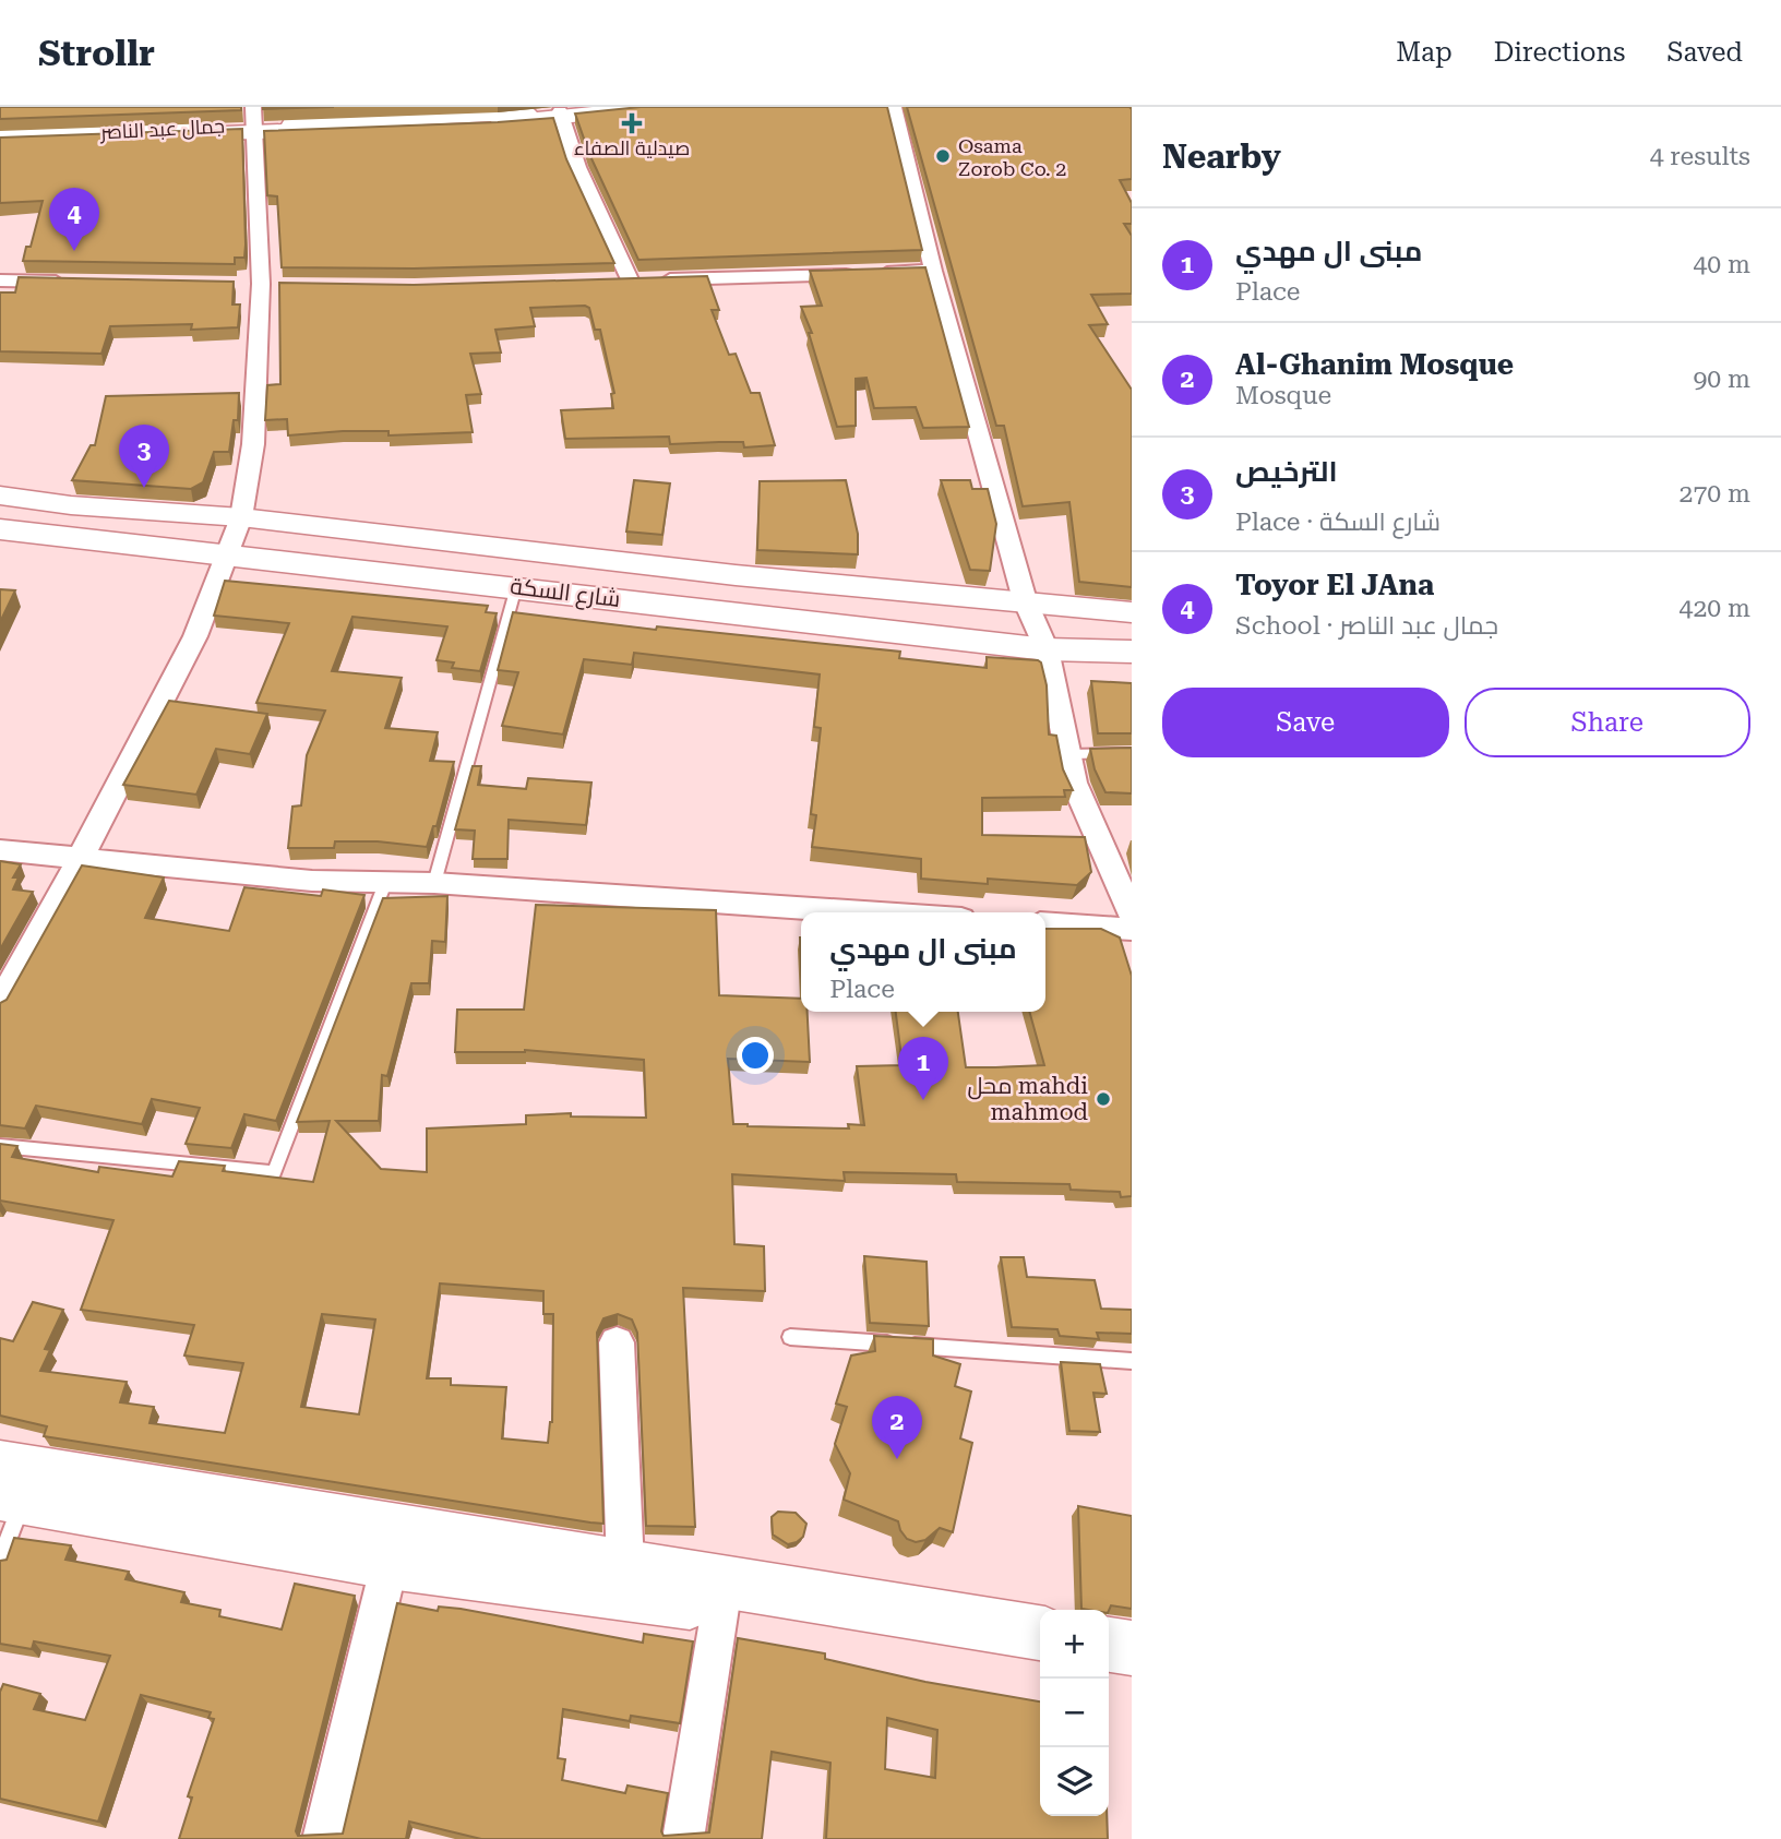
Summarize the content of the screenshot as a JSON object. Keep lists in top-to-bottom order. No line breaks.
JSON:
{"streets":{"street":["جمال عبد الناصر","شارع السكة"]},"places":{"health":["صيدلية الصفاء"],"other":["Osama Zorob Co. 2","محل mahdi mahmod"]},"page":{"header":"Strollr","nav":["Map","Directions","Saved"],"heading":["Nearby","4 results"],"pins":["4","3","1","2"],"list":[{"mark":"1","name":"مبنى ال مهدي","note":"Place","value":"40 m"},{"mark":"2","name":"Al-Ghanim Mosque","note":"Mosque","value":"90 m"},{"mark":"3","name":"الترخيص","note":"Place · شارع السكة","value":"270 m"},{"mark":"4","name":"Toyor El JAna","note":"School · جمال عبد الناصر","value":"420 m"}],"buttons":["Save","Share"],"popup":["مبنى ال مهدي","Place"],"map_buttons":["+","−"]}}
